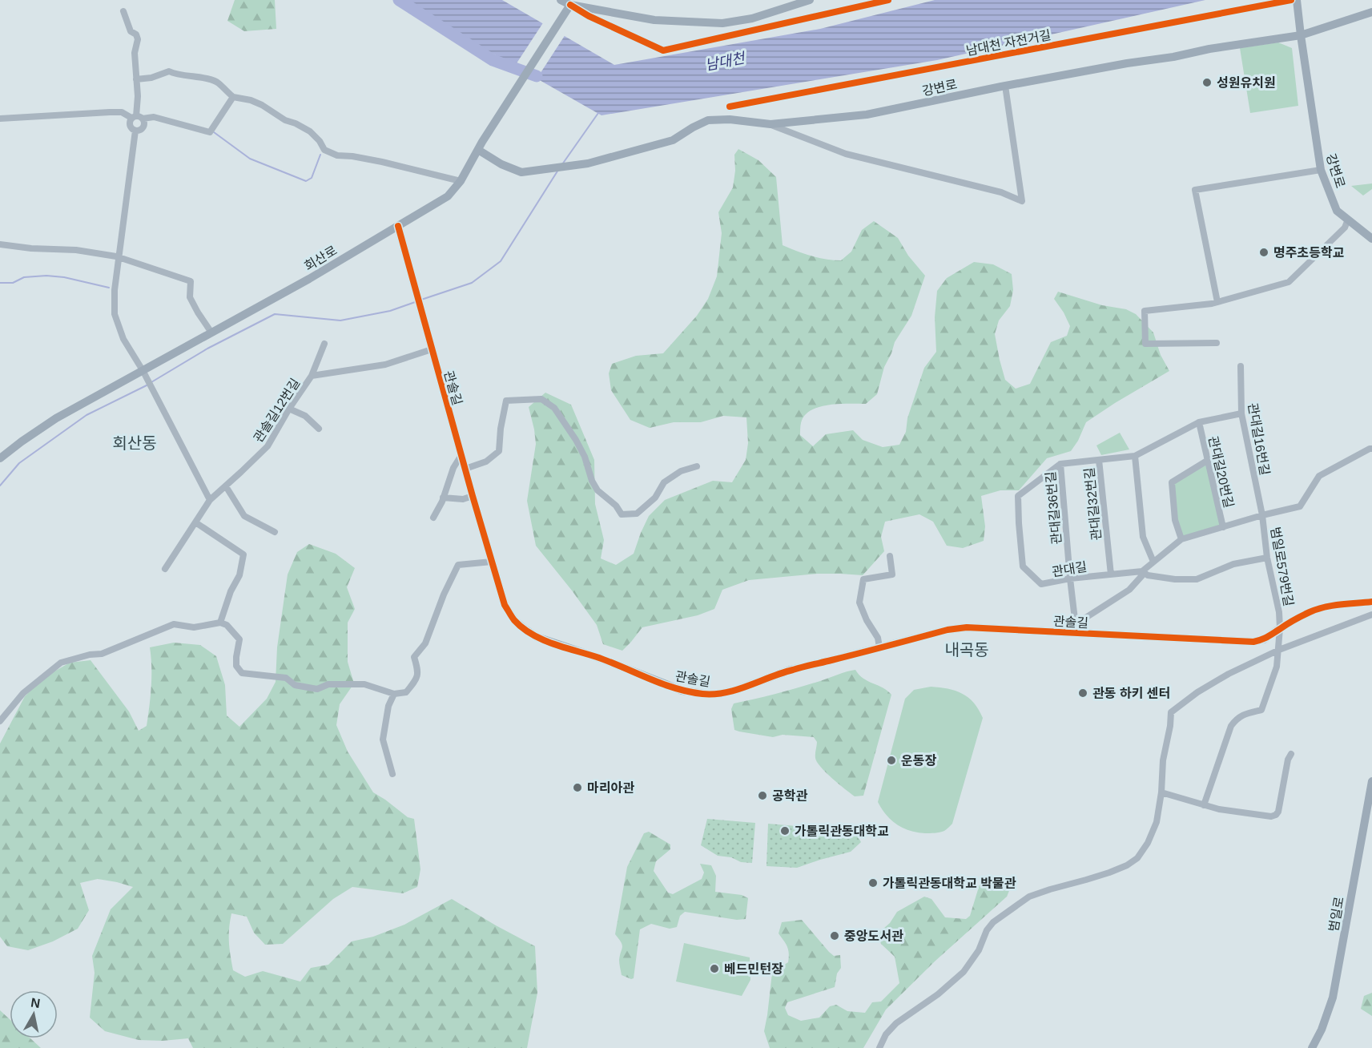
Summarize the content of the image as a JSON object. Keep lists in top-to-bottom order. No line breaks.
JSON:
{"streets":{"street":["강변로","회산로","관솔길","관솔길12번길","관대길16번길","관대길20번길","관대길32번길","관대길36번길","범일로579번길","관대길","범일로"],"cycle path":["남대천 자전거길"]},"crossings":[["강변로","회산로"],["회산로","관솔길"],["관솔길","관솔길12번길"],["관솔길","관대길36번길"],["관솔길","범일로579번길"],["관솔길","관대길"],["관대길16번길","범일로579번길"],["관대길32번길","관대길"],["관대길36번길","관대길"],["범일로579번길","관대길"]],"districts":["회산동","내곡동"],"water":["남대천"],"places":["성원유치원","명주초등학교","관동 하키 센터","운동장","마리아관","공학관","가톨릭관동대학교","가톨릭관동대학교 박물관","중앙도서관","베드민턴장"],"north":"top"}
